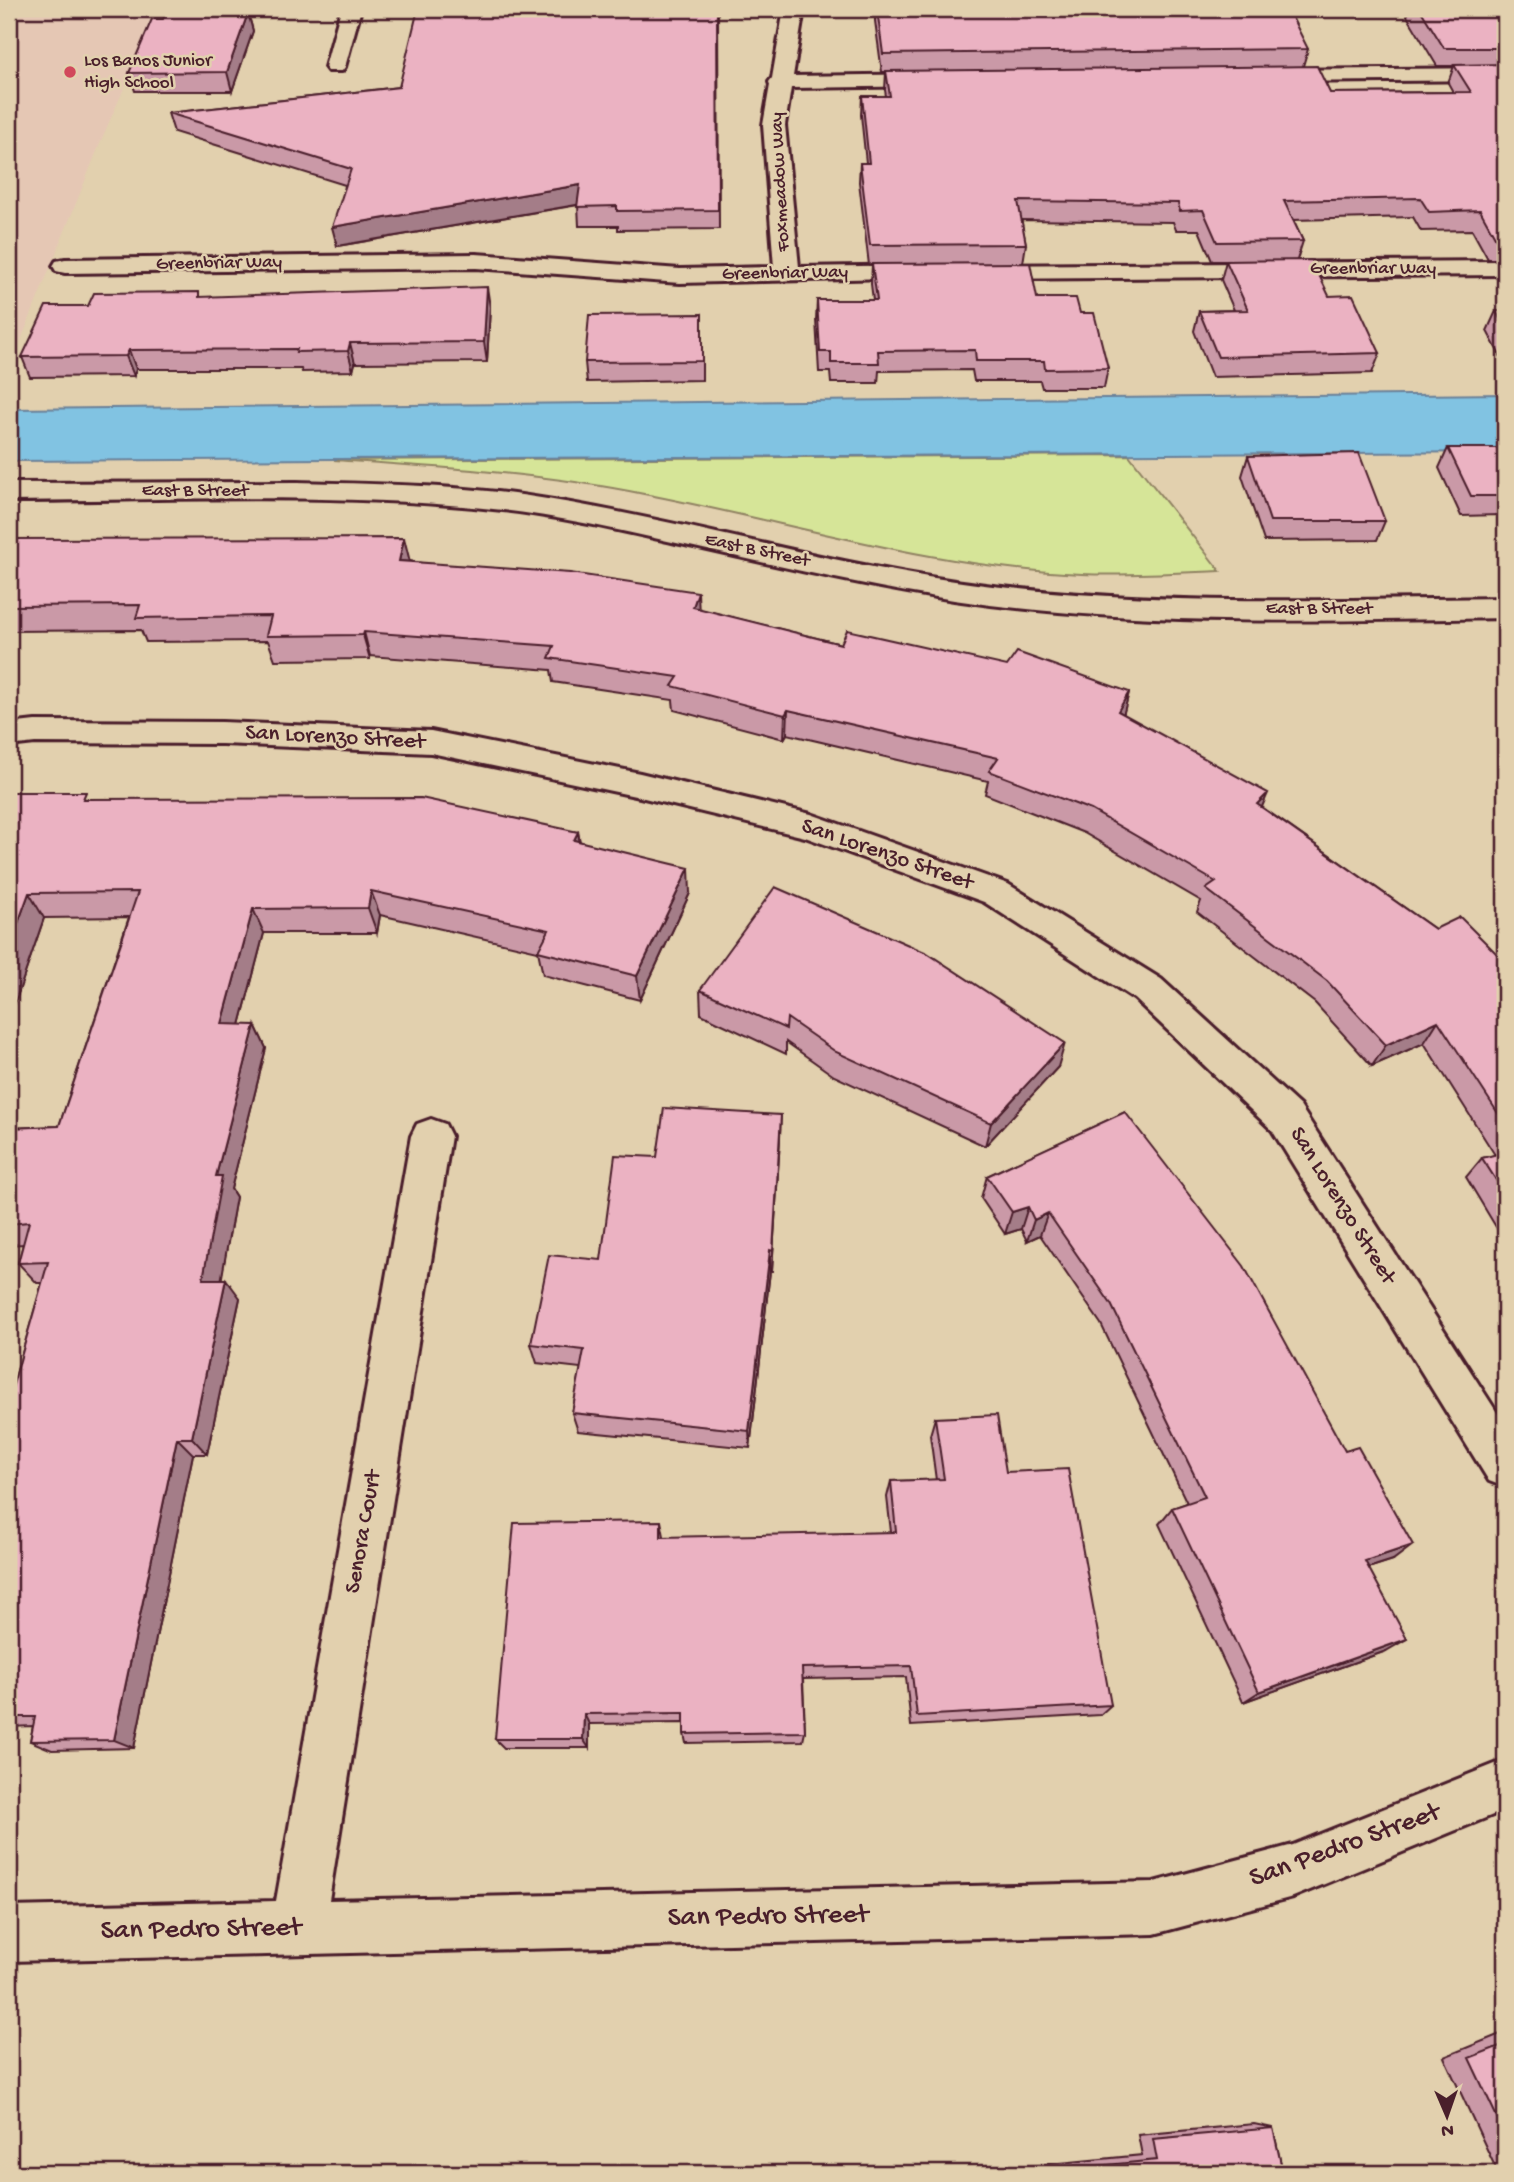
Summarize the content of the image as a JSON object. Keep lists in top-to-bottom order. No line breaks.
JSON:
{"streets":{"street":["Foxmeadow Way","Greenbriar Way","East B Street","San Lorenzo Street","Senora Court","San Pedro Street"]},"crossings":[["Foxmeadow Way","Greenbriar Way"],["Senora Court","San Pedro Street"]],"places":["Los Banos Junior High School"],"north":"bottom"}
